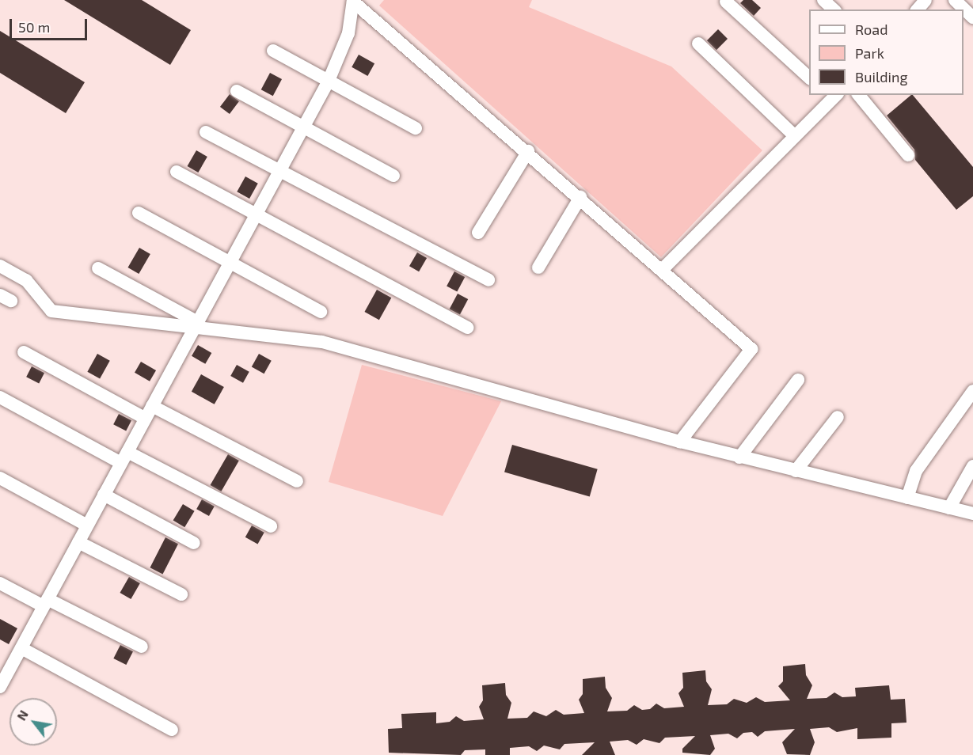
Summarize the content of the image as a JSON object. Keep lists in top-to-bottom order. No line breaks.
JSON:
{"legend":["Road","Park","Building"],"scale_bar":"50 m","north":"top left"}
